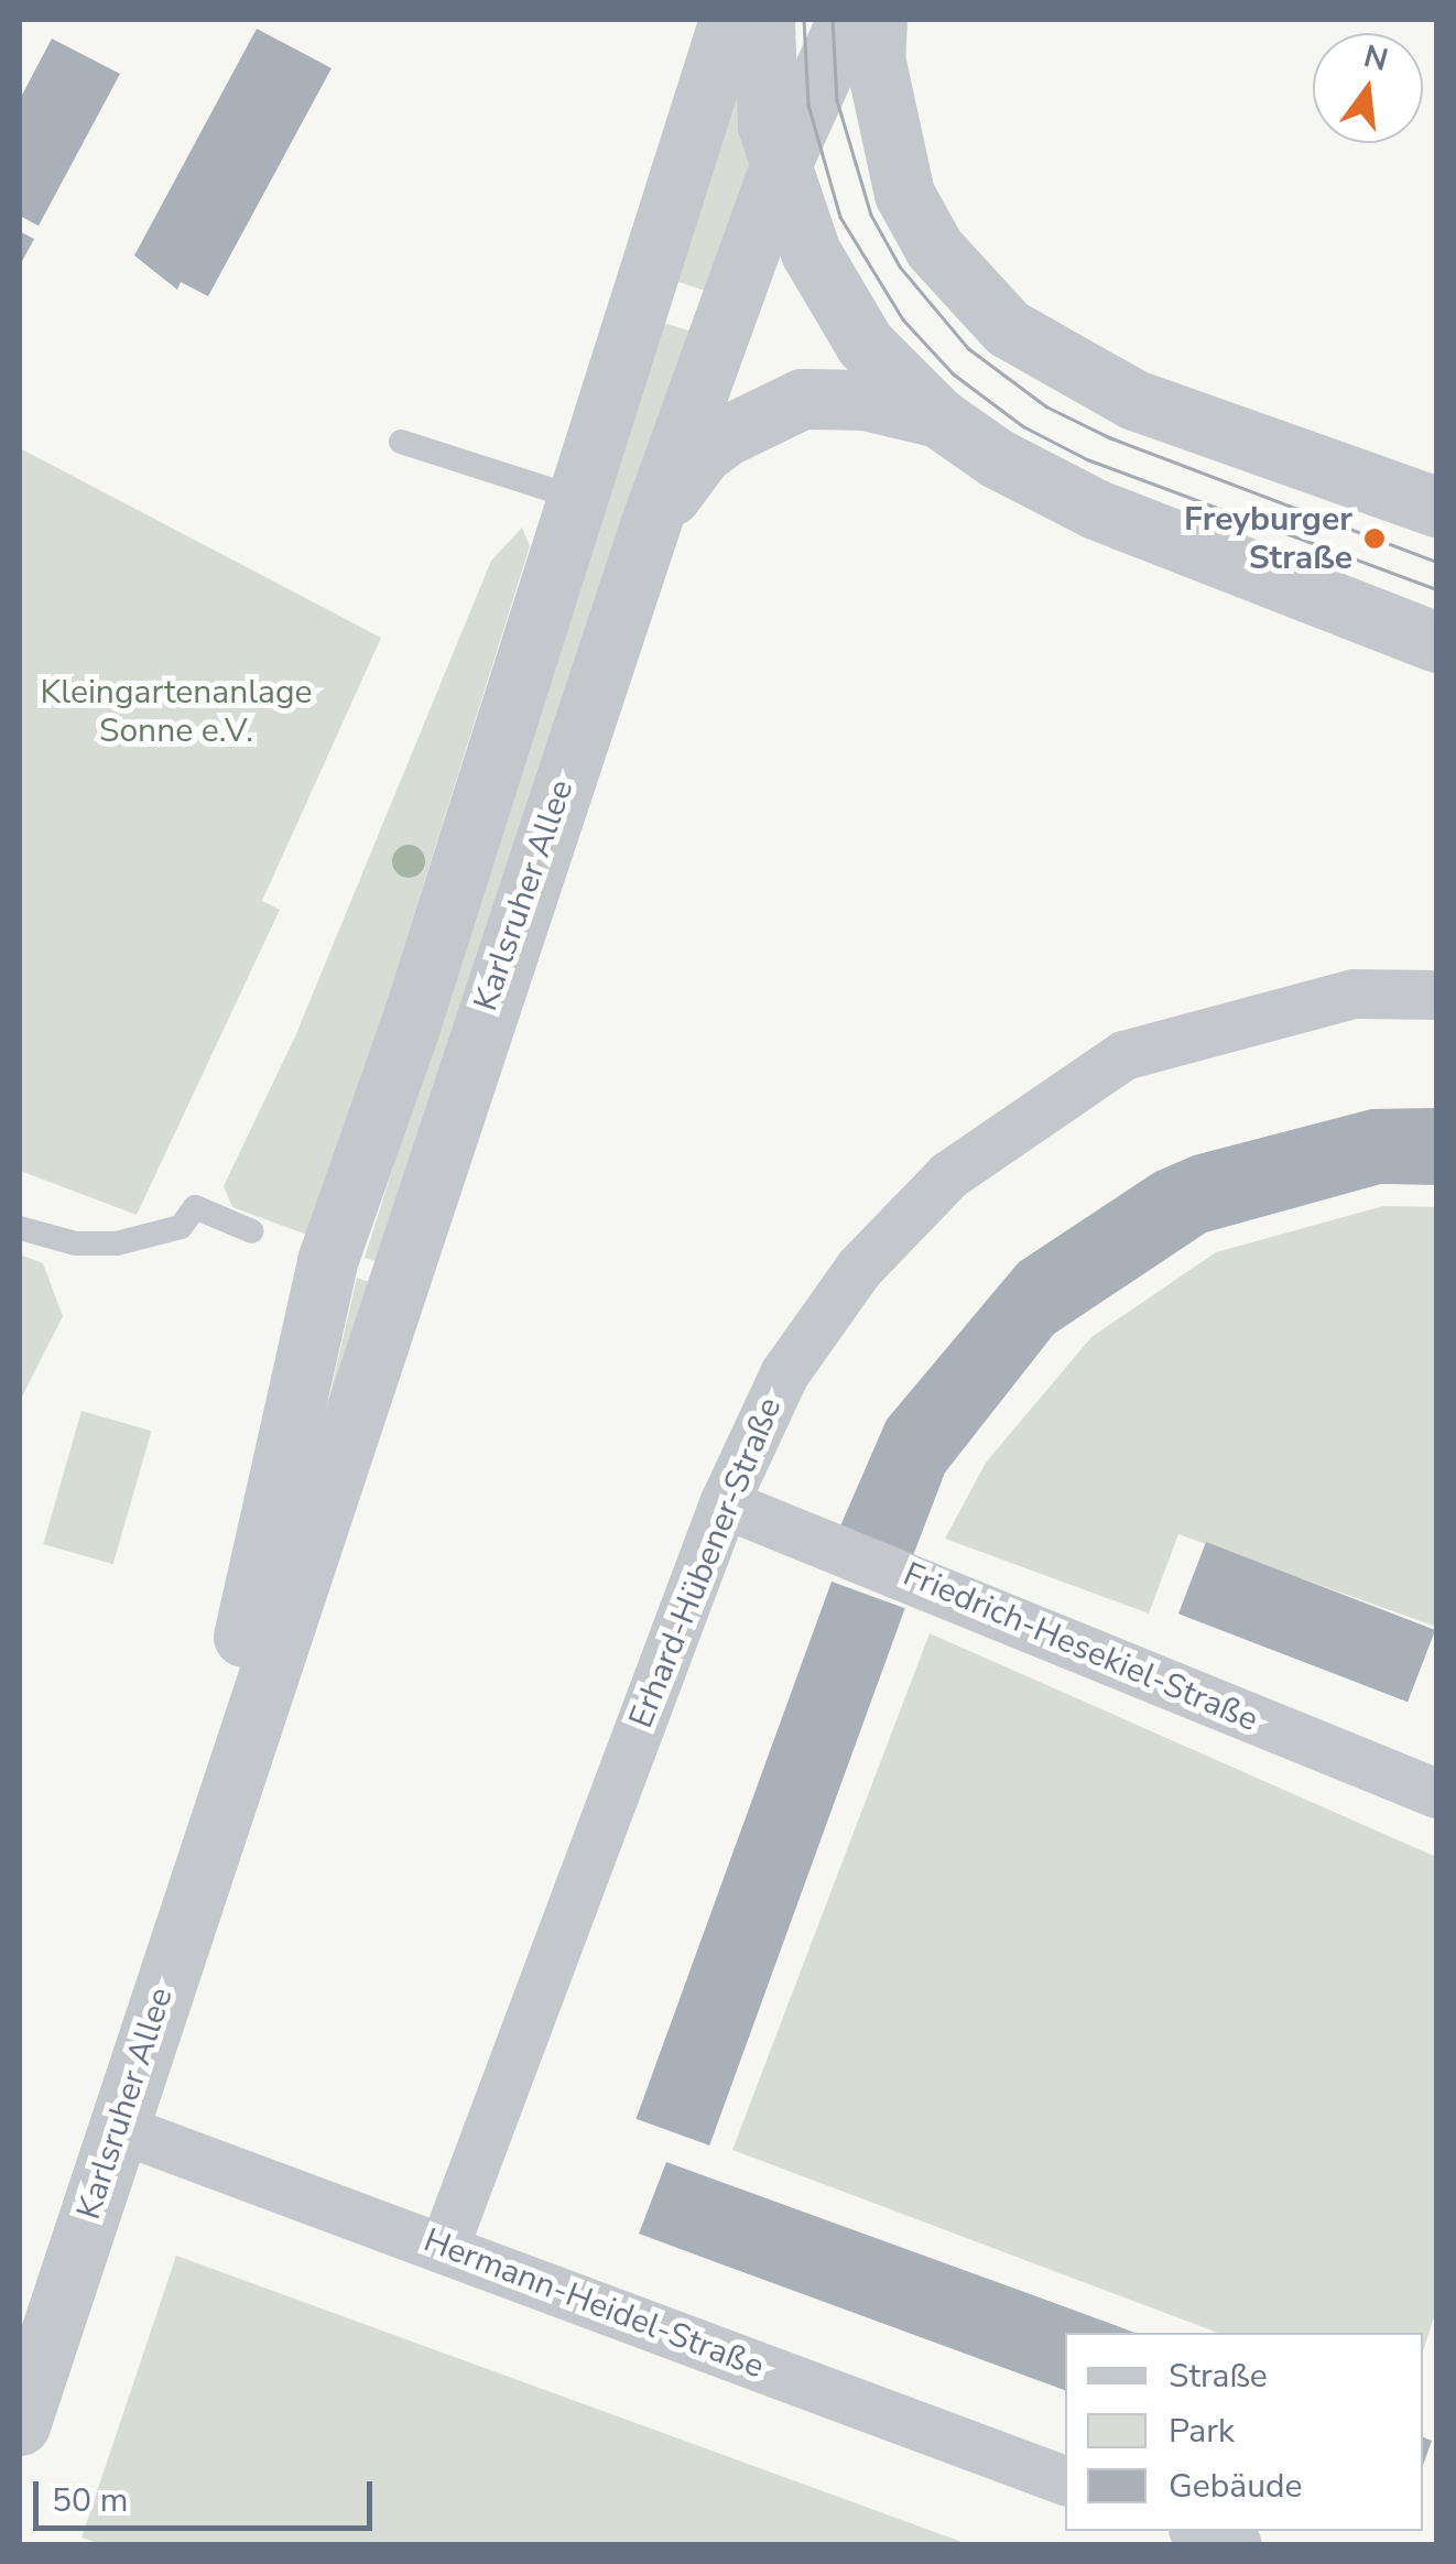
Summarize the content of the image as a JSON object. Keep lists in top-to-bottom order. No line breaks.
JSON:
{"streets":{"street":["Karlsruher Allee","Erhard-Hübener-Straße","Friedrich-Hesekiel-Straße","Hermann-Heidel-Straße"]},"crossings":[["Karlsruher Allee","Hermann-Heidel-Straße"],["Erhard-Hübener-Straße","Friedrich-Hesekiel-Straße"],["Erhard-Hübener-Straße","Hermann-Heidel-Straße"]],"parks":["Kleingartenanlage Sonne e.V."],"places":["Freyburger Straße"],"legend":["Straße","Park","Gebäude"],"scale_bar":"50 m","north":"top"}
